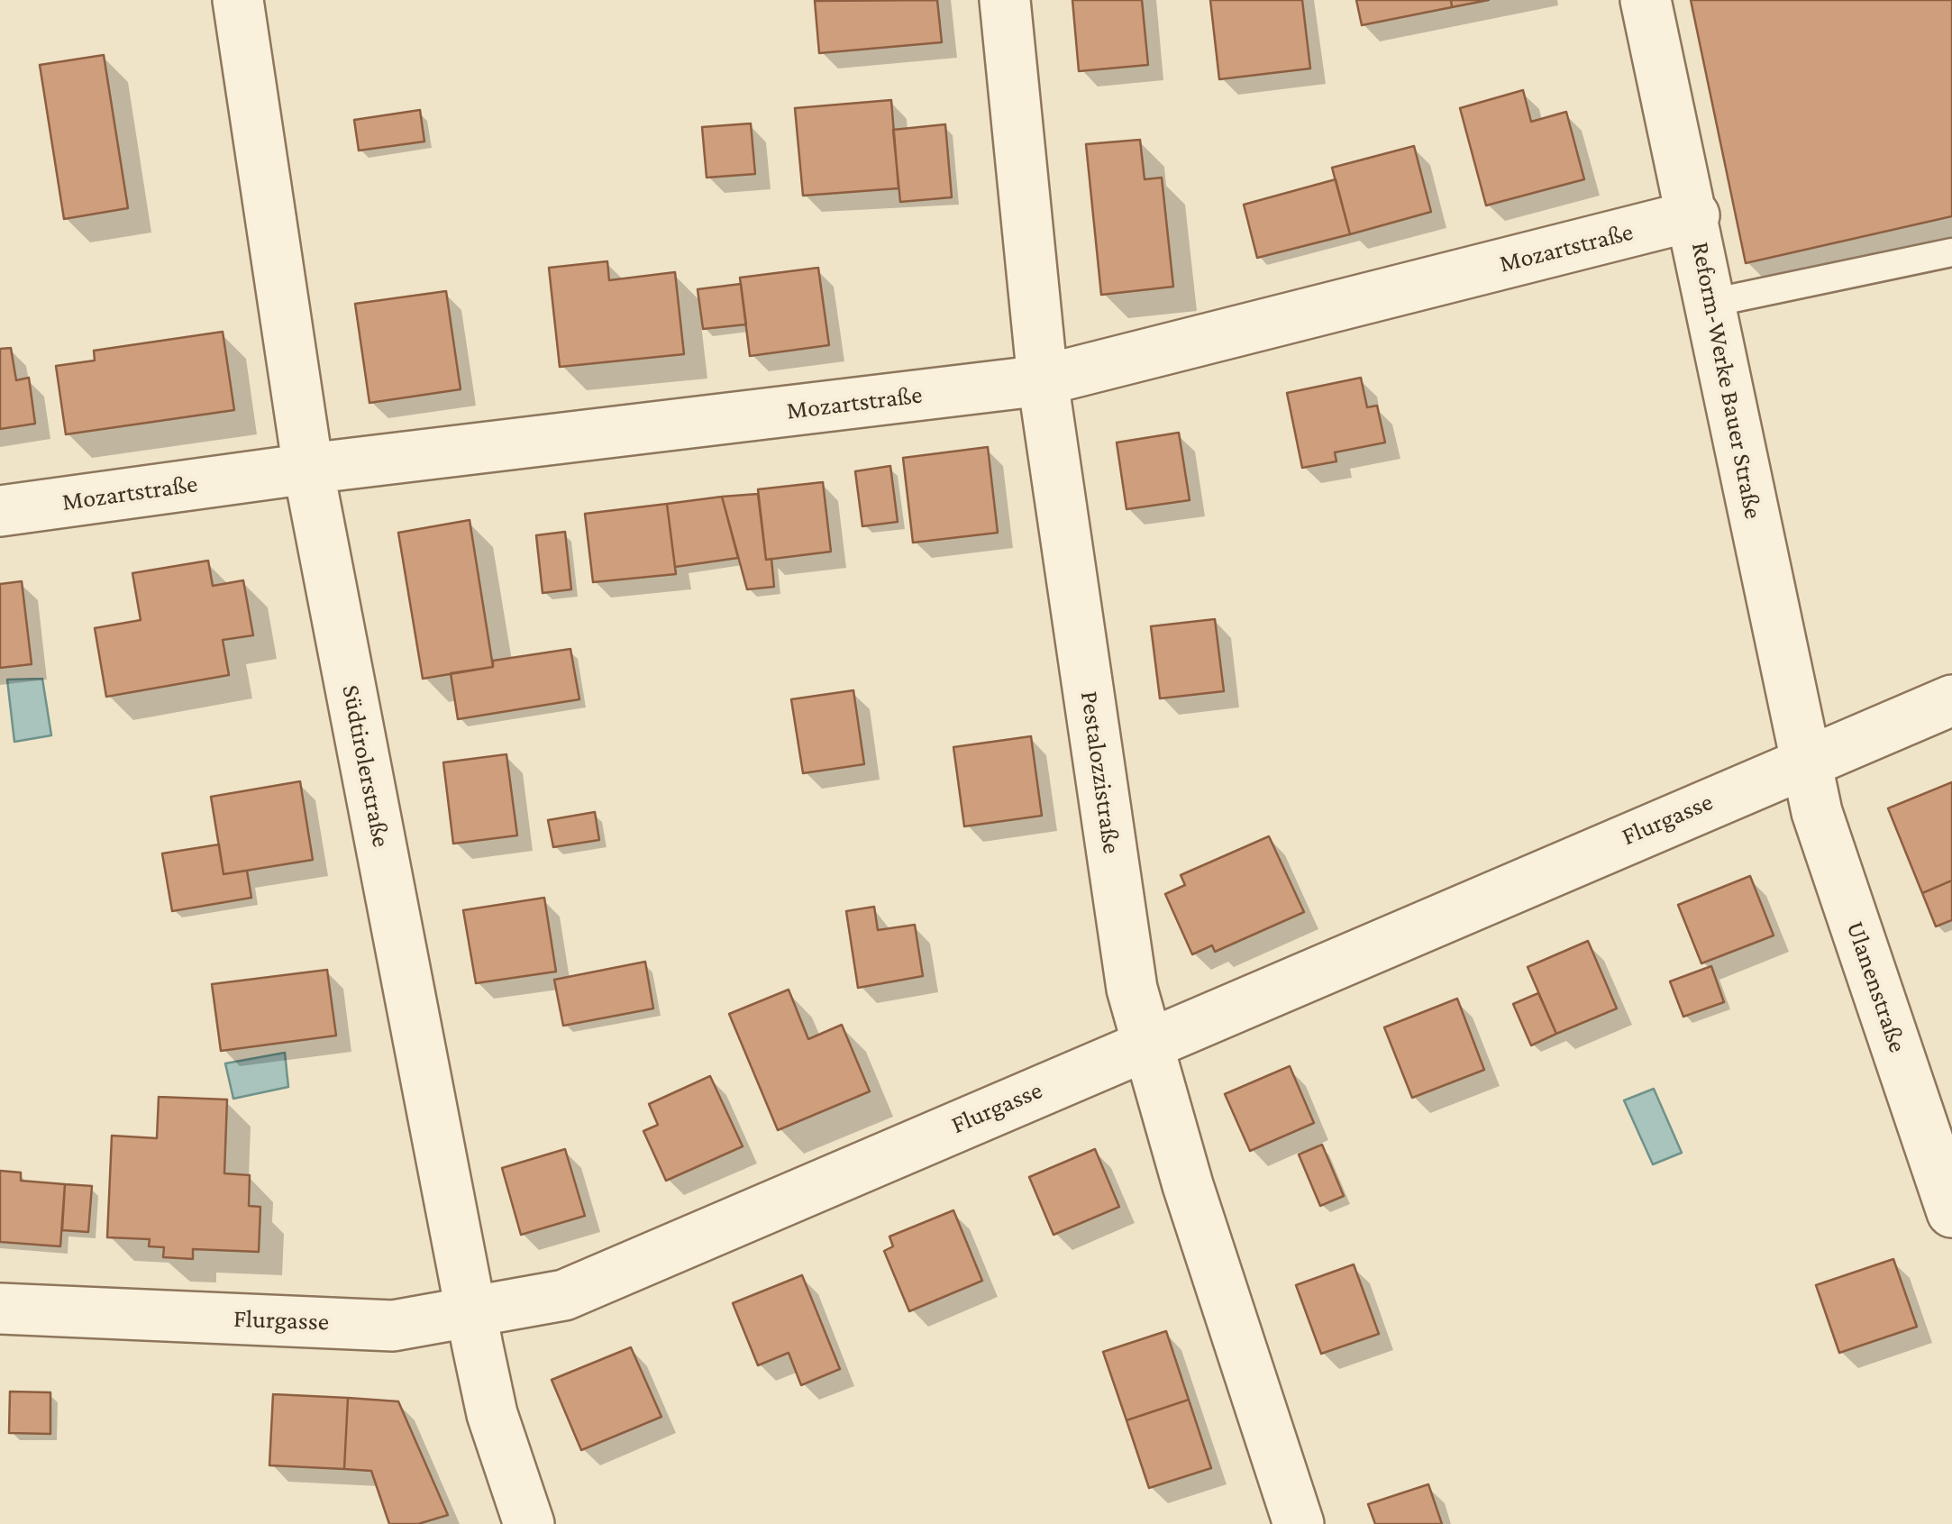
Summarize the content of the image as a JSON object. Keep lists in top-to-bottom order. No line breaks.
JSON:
{"streets":{"street":["Mozartstraße","Reform-Werke Bauer Straße","Südtirolerstraße","Pestalozzistraße","Flurgasse","Ulanenstraße"]},"crossings":[["Mozartstraße","Reform-Werke Bauer Straße"],["Mozartstraße","Südtirolerstraße"],["Mozartstraße","Pestalozzistraße"],["Reform-Werke Bauer Straße","Flurgasse"],["Reform-Werke Bauer Straße","Ulanenstraße"],["Südtirolerstraße","Flurgasse"],["Pestalozzistraße","Flurgasse"],["Flurgasse","Ulanenstraße"]]}
